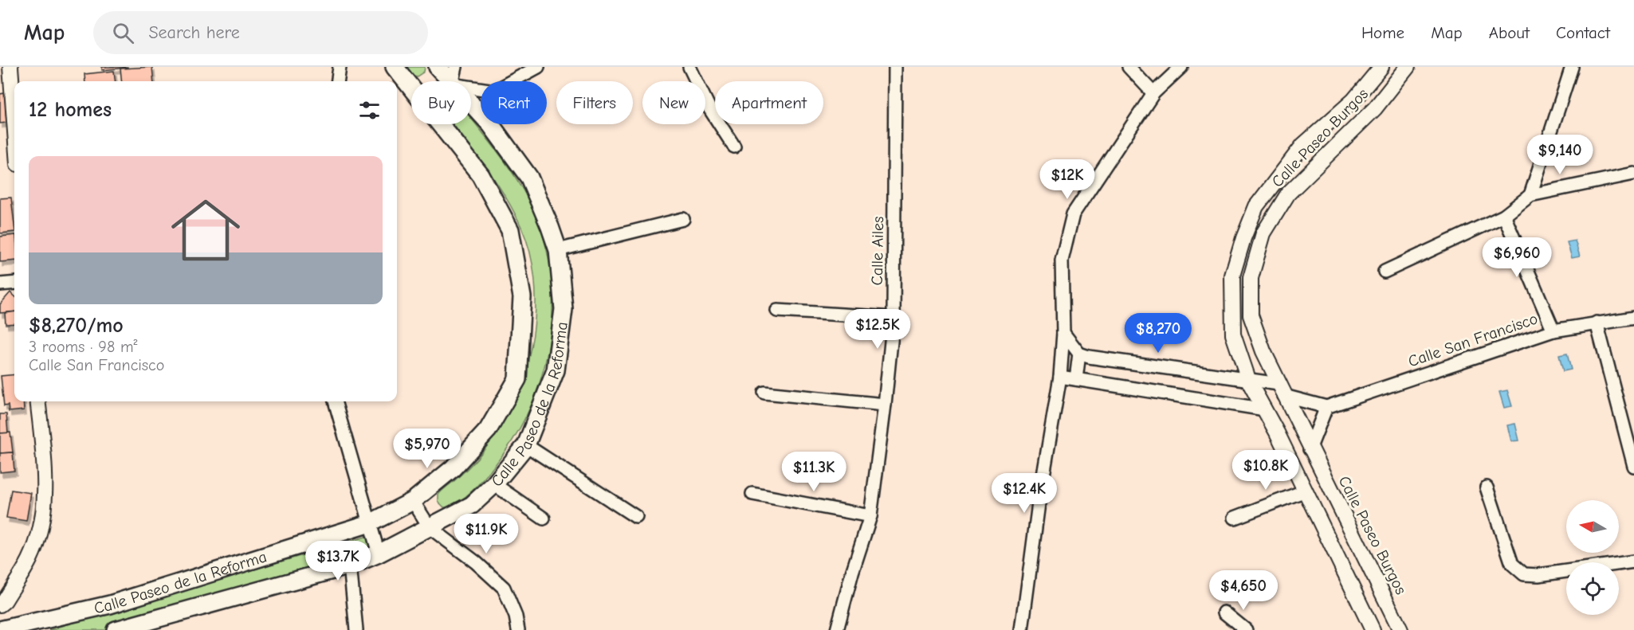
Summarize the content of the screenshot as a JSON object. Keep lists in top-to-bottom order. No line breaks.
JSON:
{"streets":{"main road":["Calle Paseo de la Reforma"],"street":["Calle Paseo Burgos","Calle Ailes","Calle San Francisco"]},"north":"left","page":{"header":"Map","search":"Search here","nav":["Home","Map","About","Contact"],"chip":["Buy","Rent","Filters","New","Apartment"],"heading":"12 homes","price":["$9,140","$12K","$6,960","$12.5K","$8,270","$5,970","$10.8K","$11.3K","$12.4K","$11.9K","$13.7K","$4,650"],"list":[{"name":"$8,270/mo","note":"3 rooms · 98 m² · Calle San Francisco"}]}}
